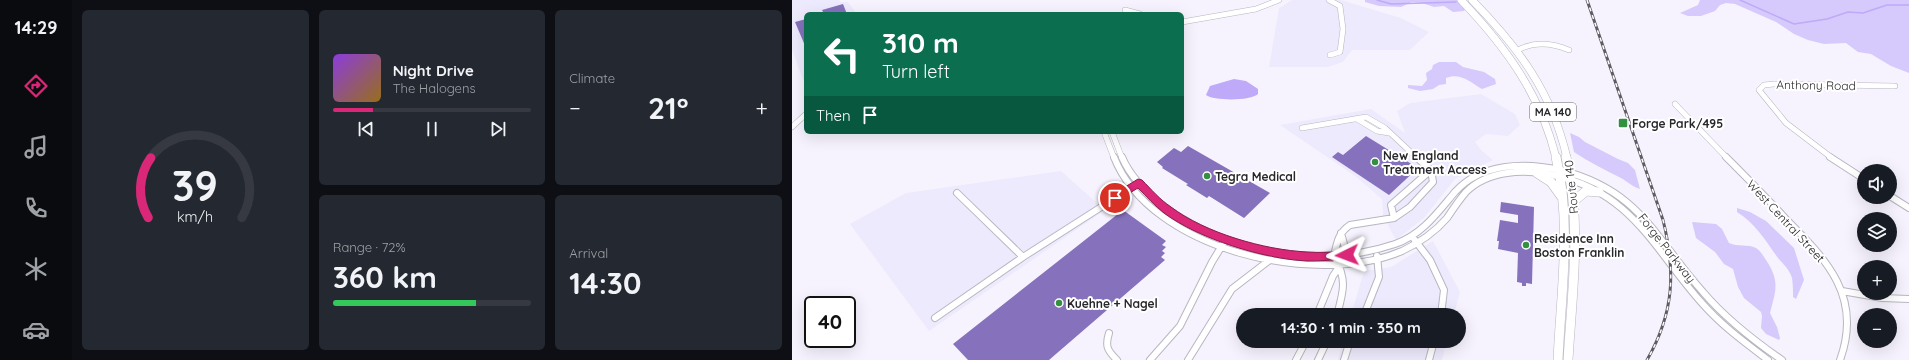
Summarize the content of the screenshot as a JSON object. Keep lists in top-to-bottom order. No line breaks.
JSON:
{"streets":{"main road":["MA 140","Route 140"],"street":["Anthony Road","West Central Street","Forge Parkway"]},"crossings":[["MA 140","Route 140"],["Route 140","Forge Parkway"]],"places":{"transit":["Forge Park/495"],"other":["New England Treatment Access","Tegra Medical","Residence Inn Boston Franklin","Kuehne + Nagel"]},"page":{"tabs":"14:29","tile":["Climate",["Range · 72%","360 km"],["Arrival","14:30"]],"turn":["310 m","Turn left"],"song":["Night Drive","The Halogens"],"heat":["−","21°","+"],"then":"Then","map_buttons":["+","−"],"limit":"40","trip":"14:30 · 1 min · 350 m","gauge":["39","km/h"]}}
